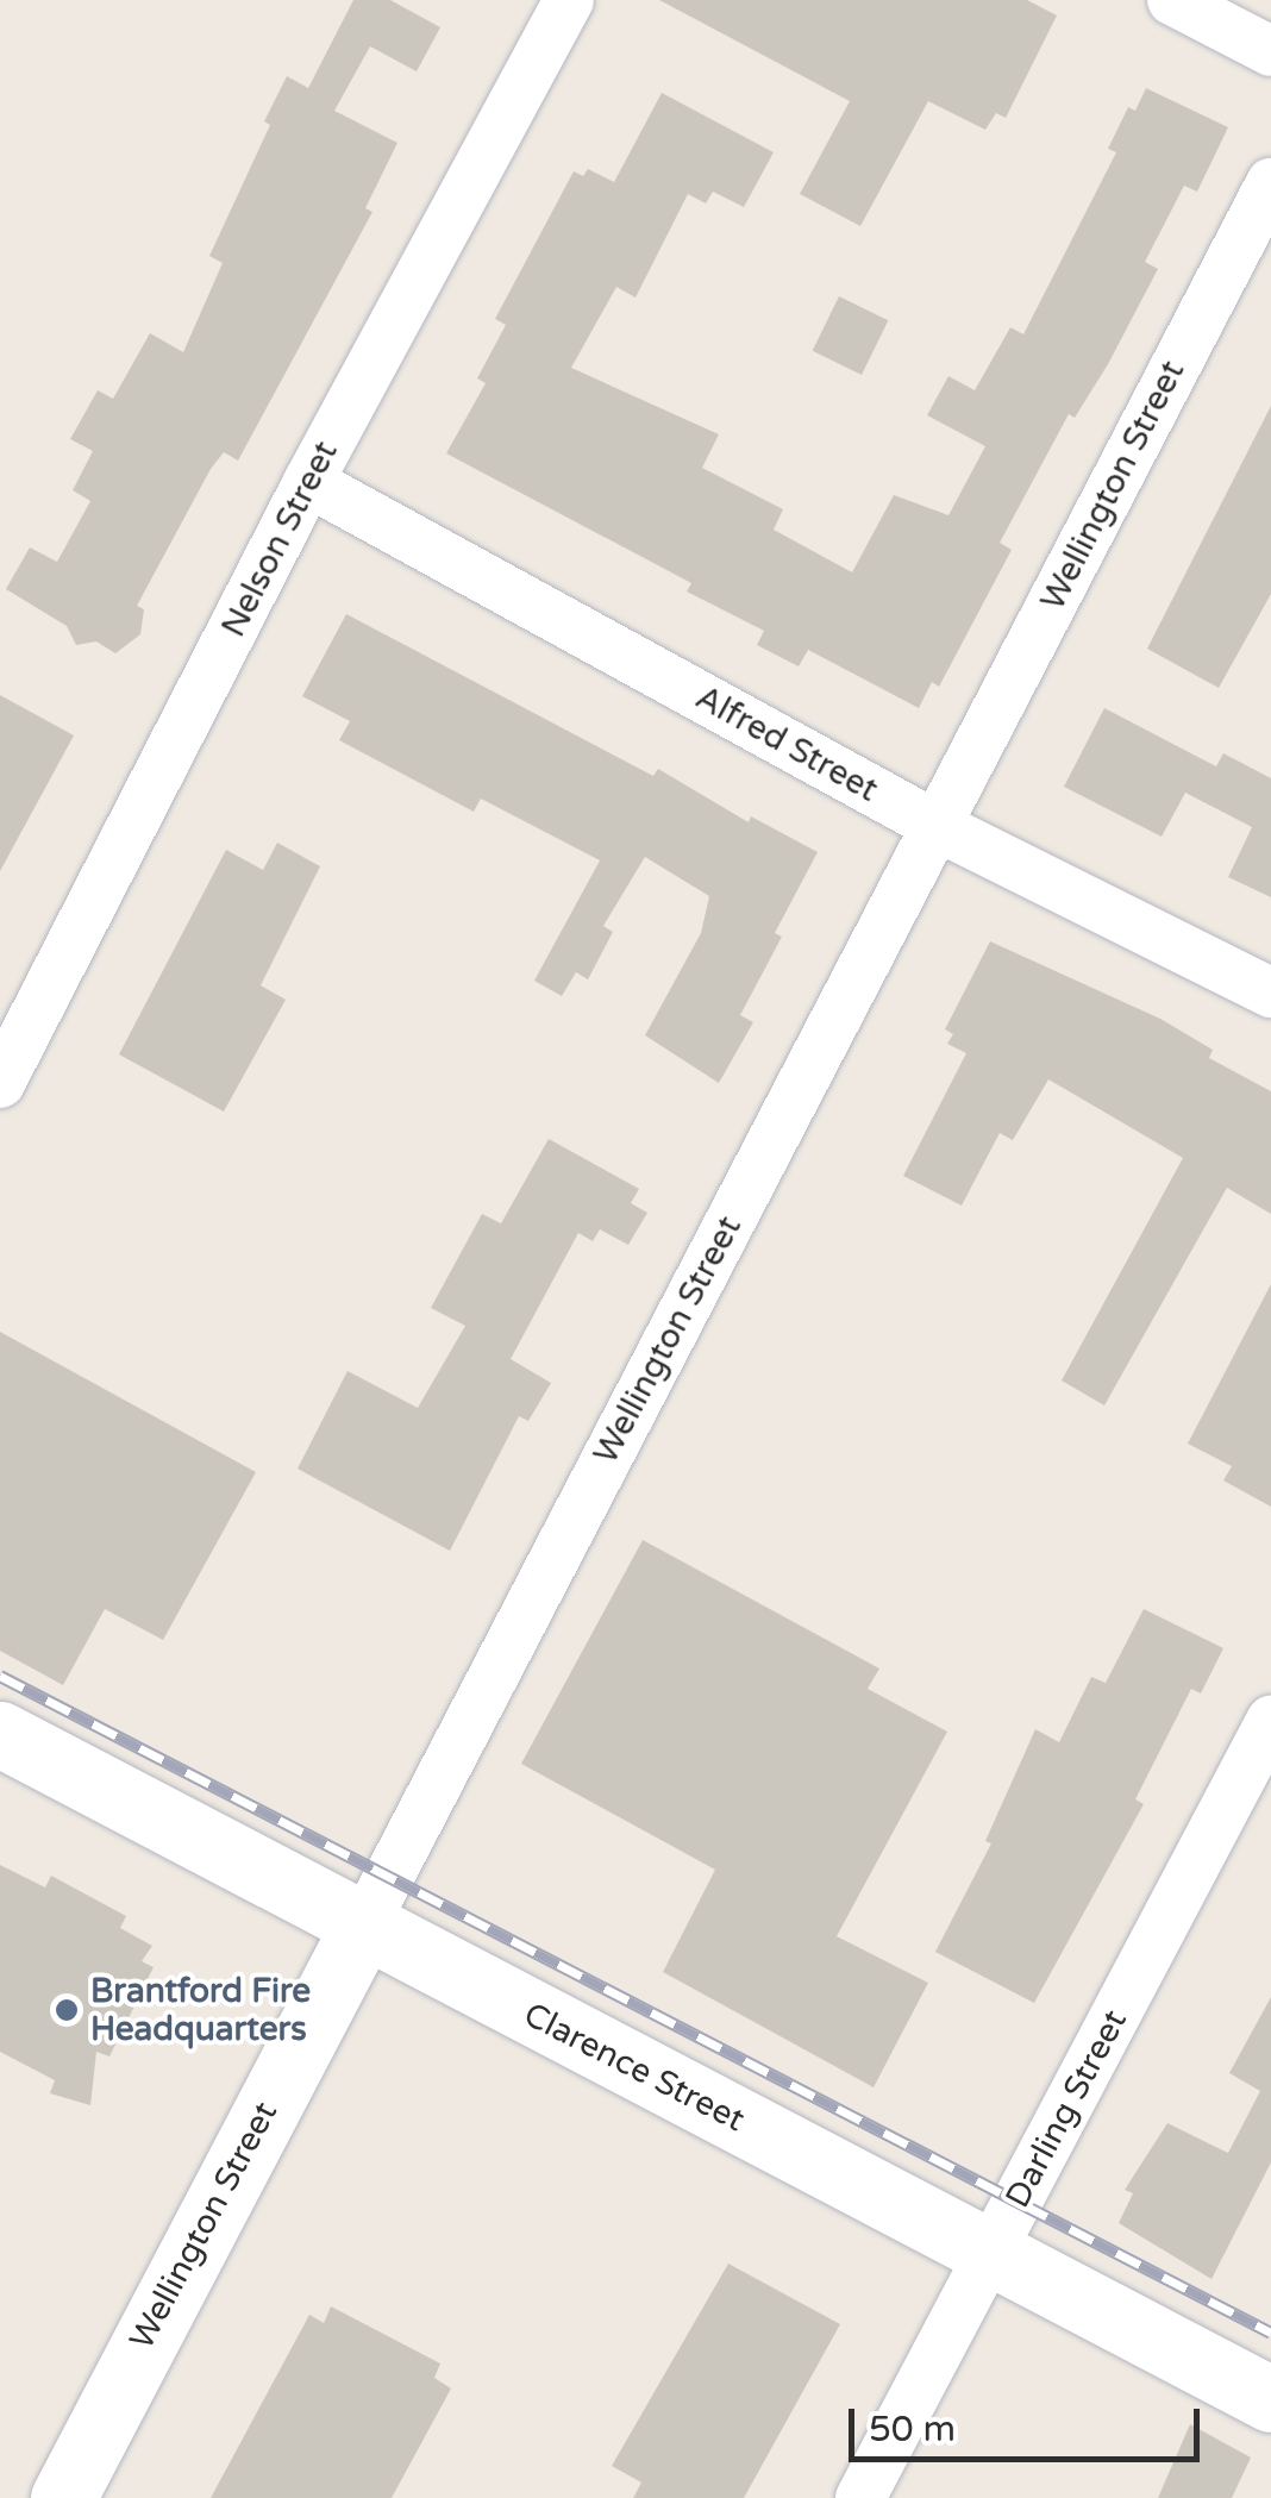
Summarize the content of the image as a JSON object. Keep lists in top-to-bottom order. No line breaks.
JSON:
{"streets":{"main road":["Wellington Street","Clarence Street"],"street":["Nelson Street","Alfred Street","Darling Street"]},"crossings":[["Wellington Street","Alfred Street"],["Wellington Street","Clarence Street"],["Nelson Street","Alfred Street"],["Clarence Street","Darling Street"]],"places":["Brantford Fire Headquarters"],"scale_bar":"50 m"}
